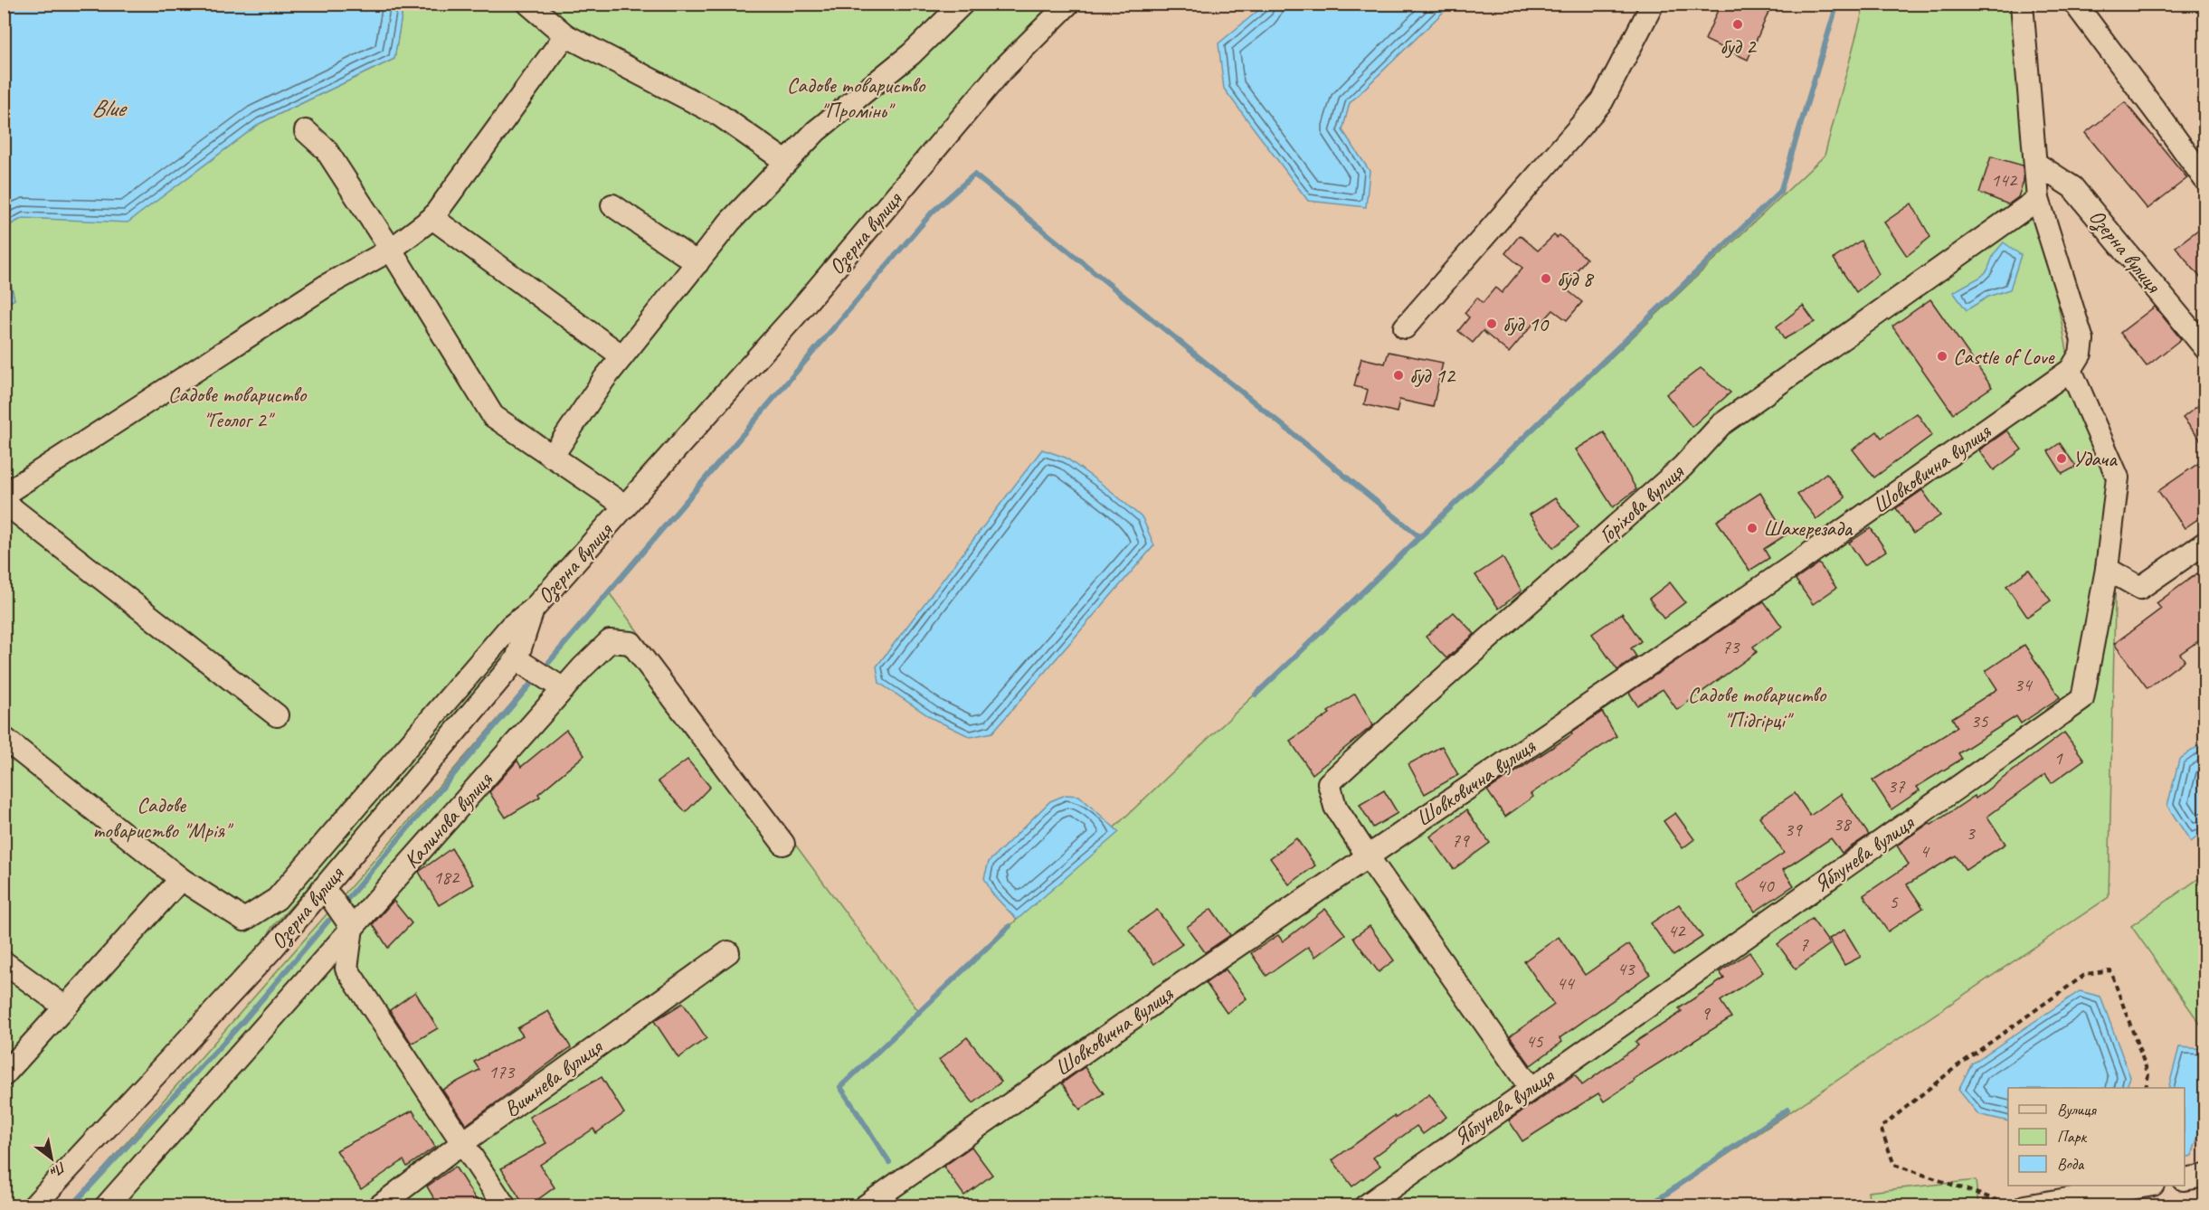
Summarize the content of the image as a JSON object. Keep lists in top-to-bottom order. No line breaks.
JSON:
{"streets":{"street":["Озерна вулиця","Шовковична вулиця","Горіхова вулиця","Калинова вулиця","Яблунева вулиця","Вишнева вулиця"]},"crossings":[["Озерна вулиця","Яблунева вулиця"],["Шовковична вулиця","Горіхова вулиця"],["Шовковична вулиця","Яблунева вулиця"],["Горіхова вулиця","Яблунева вулиця"]],"water":["Blue"],"parks":["Садове товариство \"Промінь\"","Садове товариство \"Геолог 2\"","Садове товариство \"Підгірці\"","Садове товариство \"Мрія\""],"places":["буд 2","буд 8","буд 10","Castle of Love","буд 12","Удача","Шахерезада"],"house_numbers":["142","73","34","35","1","37","38","39","3","79","4","182","40","5","42","7","43","44","9","45","173"],"legend":["Вулиця","Парк","Вода"],"north":"bottom right"}
